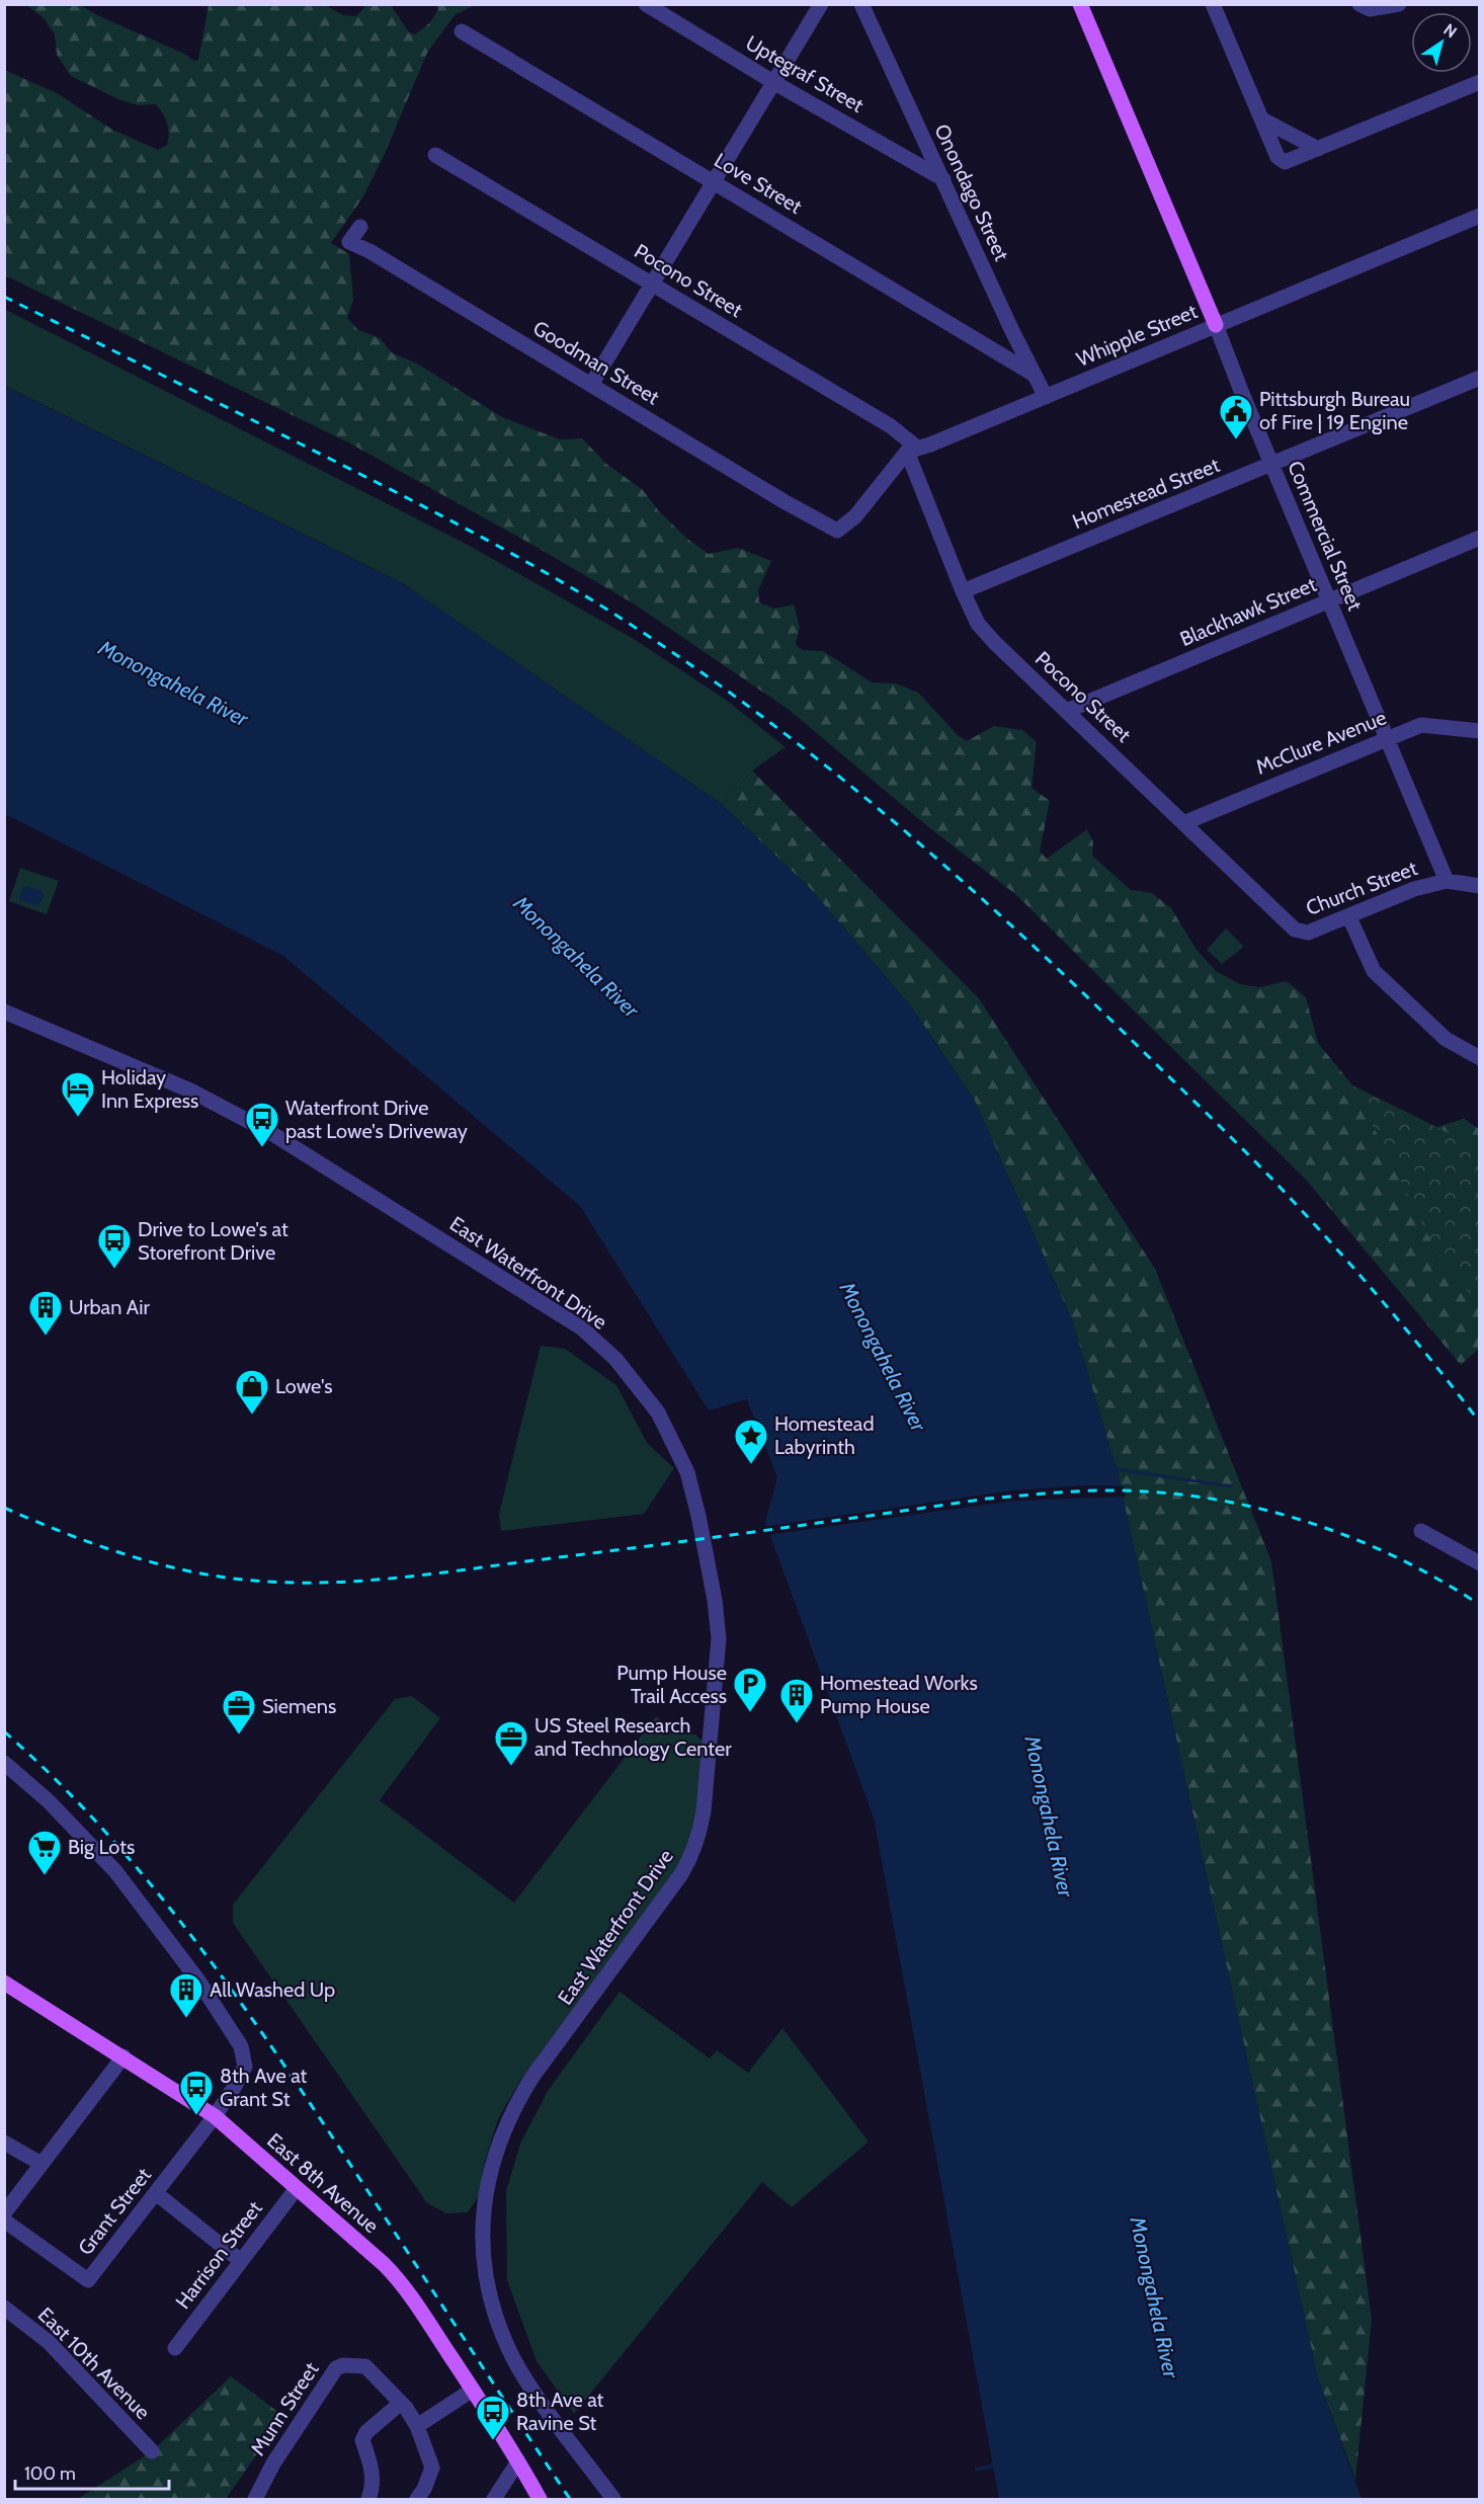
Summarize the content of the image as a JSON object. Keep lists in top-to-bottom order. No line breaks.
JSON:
{"streets":{"main road":["Commercial Street","East 8th Avenue"],"street":["Uptegraf Street","Love Street","Onondago Street","Pocono Street","Whipple Street","Goodman Street","Homestead Street","Blackhawk Street","McClure Avenue","Church Street","East Waterfront Drive","Grant Street","Harrison Street","East 10th Avenue","Munn Street"]},"crossings":[["Uptegraf Street","Onondago Street"],["Love Street","Onondago Street"],["Onondago Street","Whipple Street"],["Pocono Street","Whipple Street"],["Pocono Street","Goodman Street"],["Pocono Street","Homestead Street"],["Pocono Street","Blackhawk Street"],["Pocono Street","McClure Avenue"],["Pocono Street","Church Street"],["Whipple Street","Goodman Street"],["Whipple Street","Commercial Street"],["Homestead Street","Commercial Street"],["Commercial Street","Blackhawk Street"],["Commercial Street","McClure Avenue"],["Commercial Street","Church Street"],["East 8th Avenue","Grant Street"],["East 8th Avenue","Harrison Street"]],"water":["Monongahela River"],"places":{"public building":["Pittsburgh Bureau of Fire | 19 Engine"],"hotel":["Holiday Inn Express"],"bus stop":["Waterfront Drive past Lowe's Driveway","Drive to Lowe's at Storefront Drive","8th Ave at Grant St","8th Ave at Ravine St"],"building":["Urban Air","Homestead Works Pump House","All Washed Up"],"shop":["Lowe's"],"place":["Homestead Labyrinth"],"parking":["Pump House Trail Access"],"office":["Siemens","US Steel Research and Technology Center"],"supermarket":["Big Lots"]},"scale_bar":"100 m","north":"top right"}
